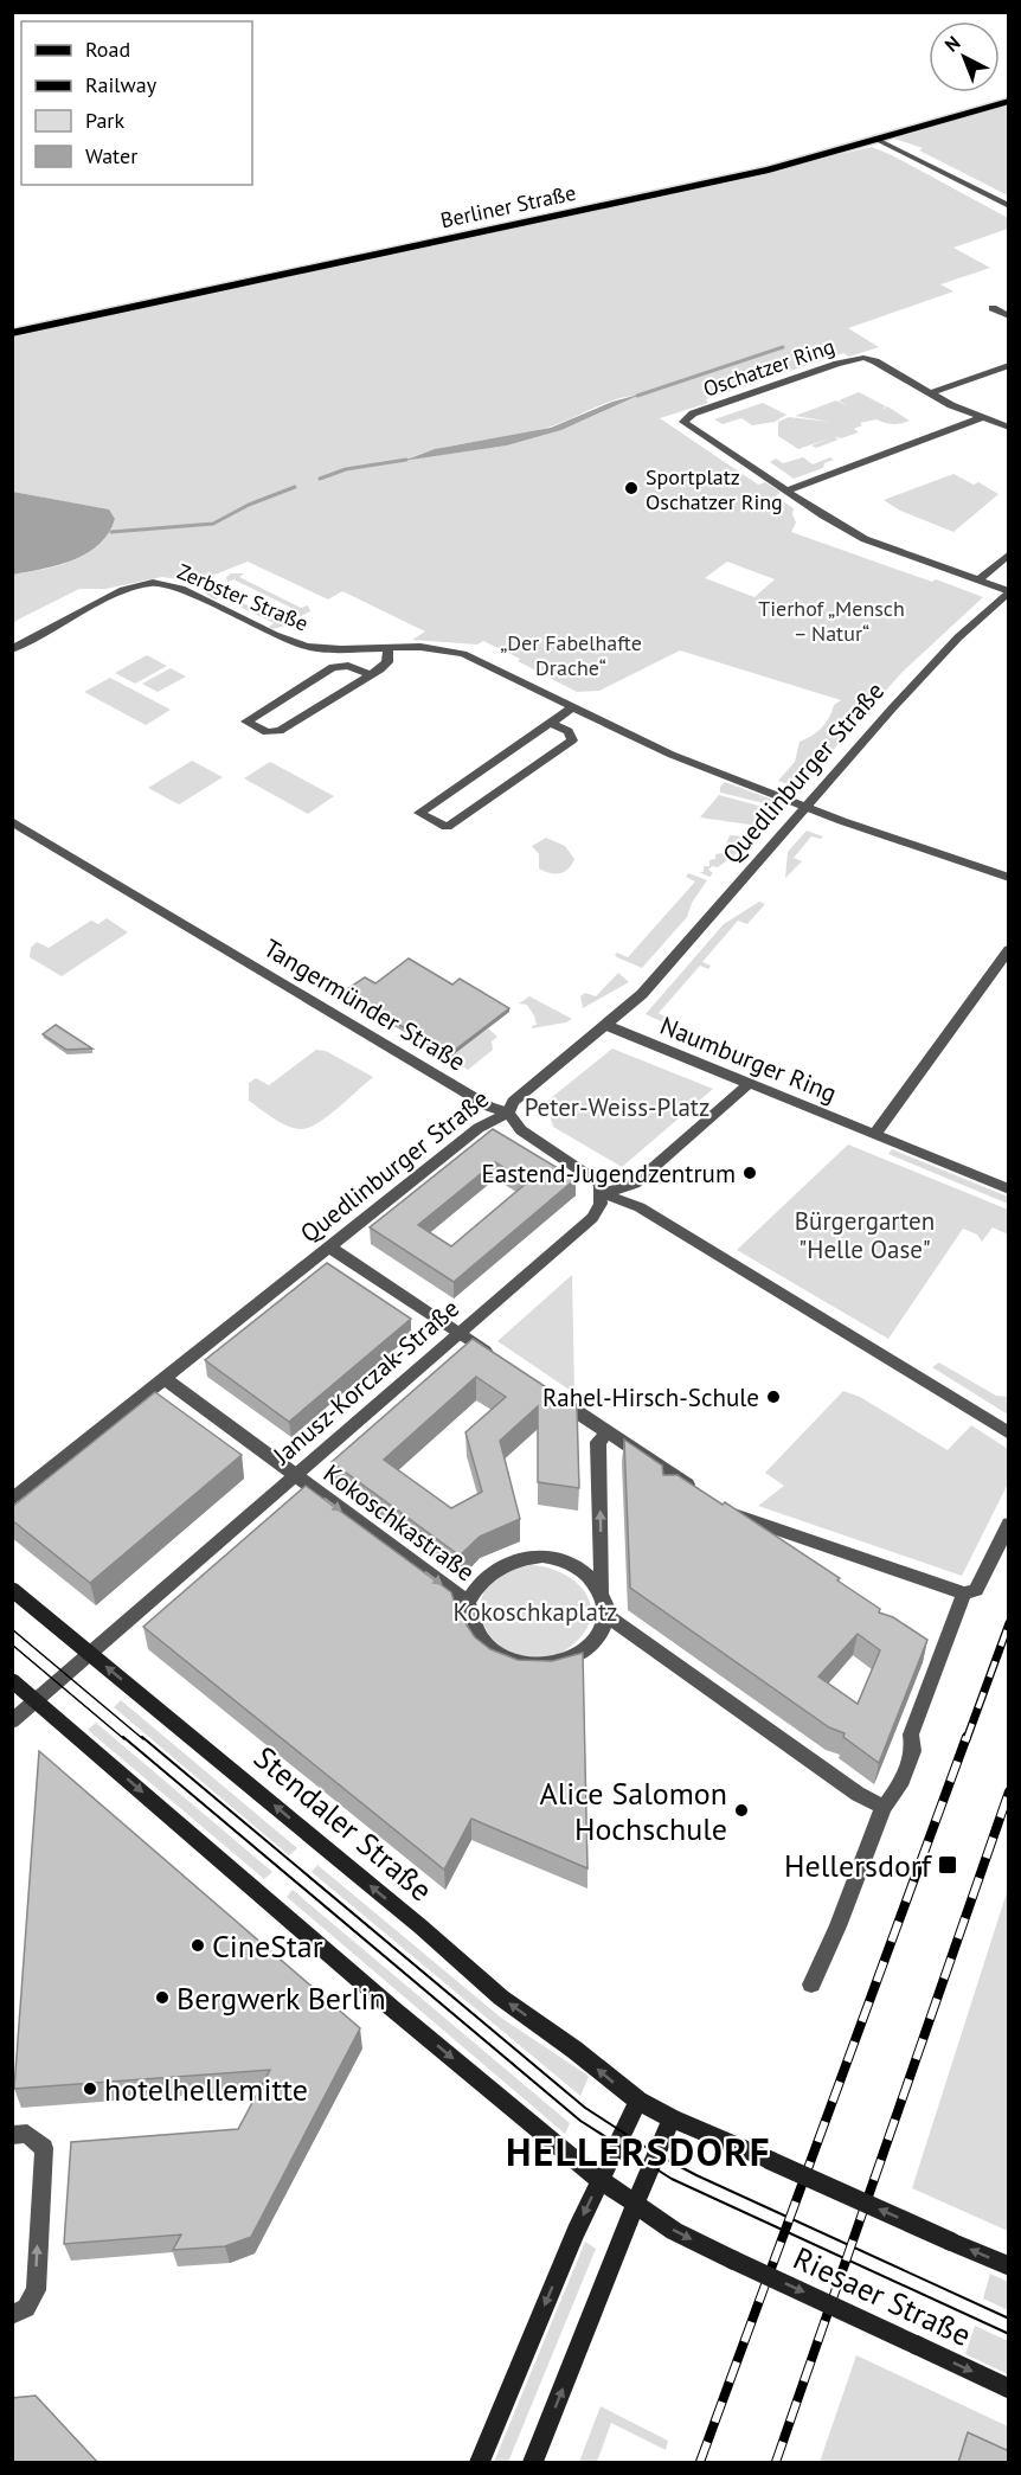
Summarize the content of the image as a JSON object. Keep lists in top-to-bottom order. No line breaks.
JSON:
{"streets":{"main road":["Berliner Straße","Stendaler Straße","Riesaer Straße"],"street":["Oschatzer Ring","Zerbster Straße","Quedlinburger Straße","Tangermünder Straße","Naumburger Ring","Janusz-Korczak-Straße","Kokoschkastraße"]},"crossings":[["Oschatzer Ring","Quedlinburger Straße"],["Zerbster Straße","Quedlinburger Straße"],["Quedlinburger Straße","Tangermünder Straße"],["Quedlinburger Straße","Naumburger Ring"],["Quedlinburger Straße","Kokoschkastraße"],["Tangermünder Straße","Janusz-Korczak-Straße"],["Janusz-Korczak-Straße","Kokoschkastraße"],["Janusz-Korczak-Straße","Stendaler Straße"]],"one_way":["Riesaer Straße"],"districts":["HELLERSDORF"],"parks":["Tierhof „Mensch – Natur“","„Der Fabelhafte Drache“","Peter-Weiss-Platz","Bürgergarten \"Helle Oase\"","Kokoschkaplatz"],"places":{"other":["Sportplatz Oschatzer Ring","Eastend-Jugendzentrum","Rahel-Hirsch-Schule","Alice Salomon Hochschule","CineStar","Bergwerk Berlin","hotelhellemitte"],"transit":["Hellersdorf"]},"legend":["Road","Railway","Park","Water"],"north":"top left"}
